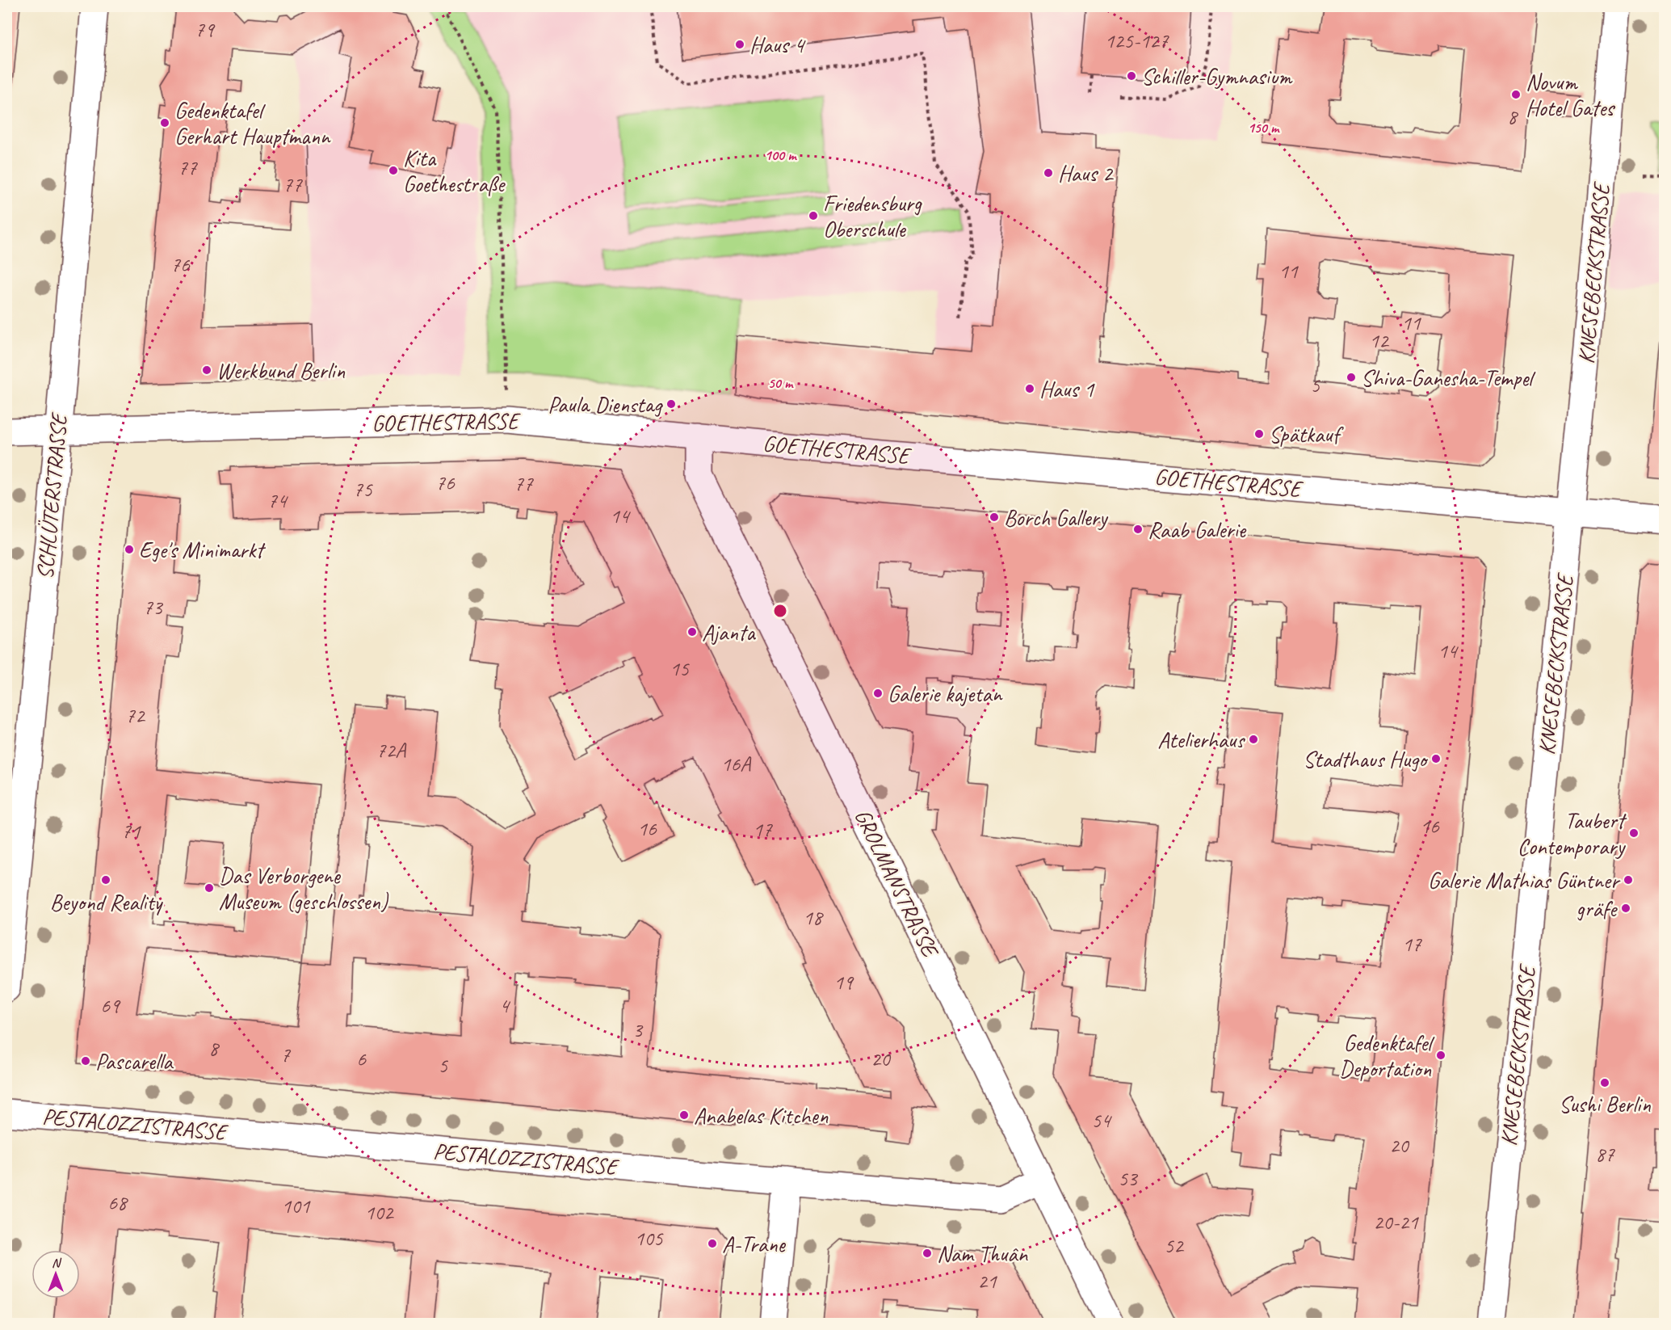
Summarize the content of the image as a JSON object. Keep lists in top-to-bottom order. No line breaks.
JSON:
{"streets":{"street":["KNESEBECKSTRASSE","GOETHESTRASSE","SCHLÜTERSTRASSE","GROLMANSTRASSE","PESTALOZZISTRASSE"]},"crossings":[["KNESEBECKSTRASSE","GOETHESTRASSE"],["GOETHESTRASSE","SCHLÜTERSTRASSE"],["GOETHESTRASSE","GROLMANSTRASSE"],["GROLMANSTRASSE","PESTALOZZISTRASSE"]],"places":["Haus 4","Schiller-Gymnasium","Novum Hotel Gates","Gedenktafel Gerhart Hauptmann","Kita Goethestraße","Haus 2","Friedensburg Oberschule","Werkbund Berlin","Shiva-Ganesha-Tempel","Haus 1","Paula Dienstag","Spätkauf","Borch Gallery","Raab Galerie","Ege's Minimarkt","Ajanta","Galerie kajetan","Atelierhaus","Stadthaus Hugo","Taubert Contemporary","Beyond Reality","Galerie Mathias Güntner","Das Verborgene Museum (geschlossen)","gräfe","Gedenktafel Deportation","Pascarella","Sushi Berlin","Anabelas Kitchen","A-Trane","Nam Thuân"],"house_numbers":["79","125-127","8","77","77","76","11","11","12","5","76","77","75","74","14","73","14","15","72","72A","16A","16","16","17","71","18","17","19","69","4","3","8","7","6","20","5","54","20","87","53","68","101","102","20-21","105","52","21"],"north":"top","rings":["150 m","100 m","50 m"]}
